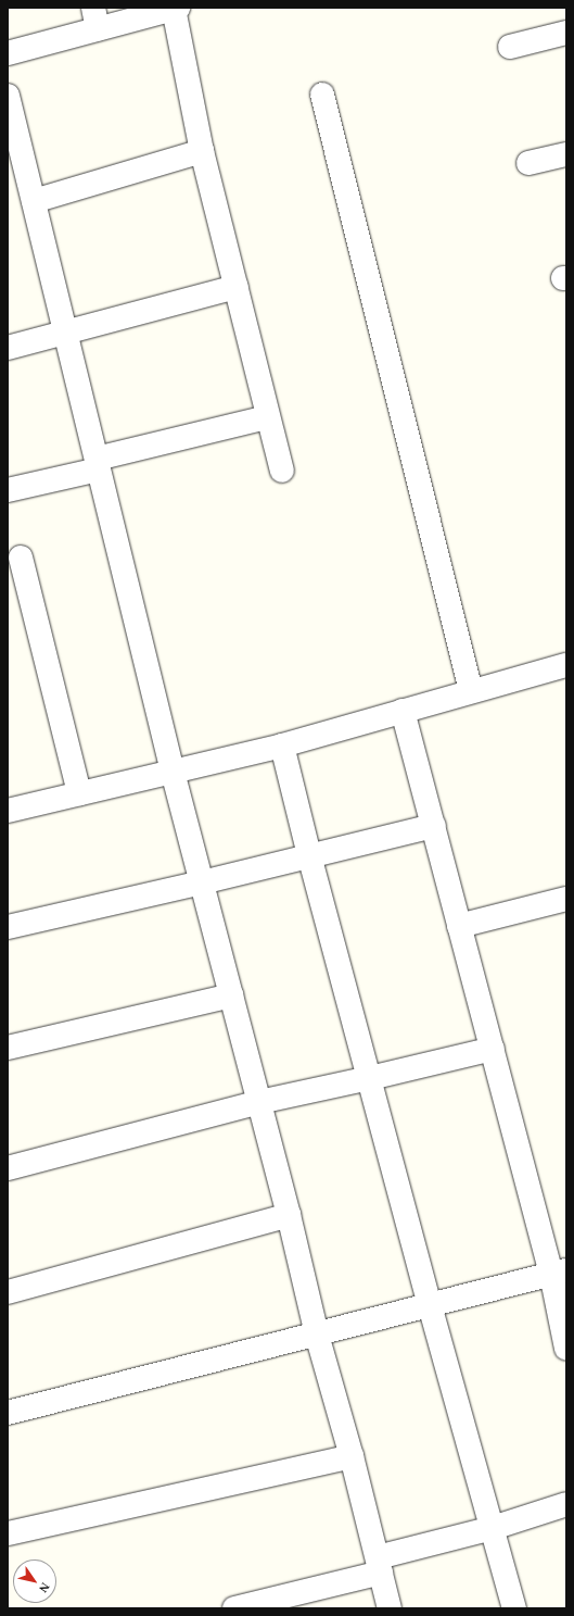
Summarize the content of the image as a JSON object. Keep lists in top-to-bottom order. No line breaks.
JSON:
{"north":"bottom right"}
